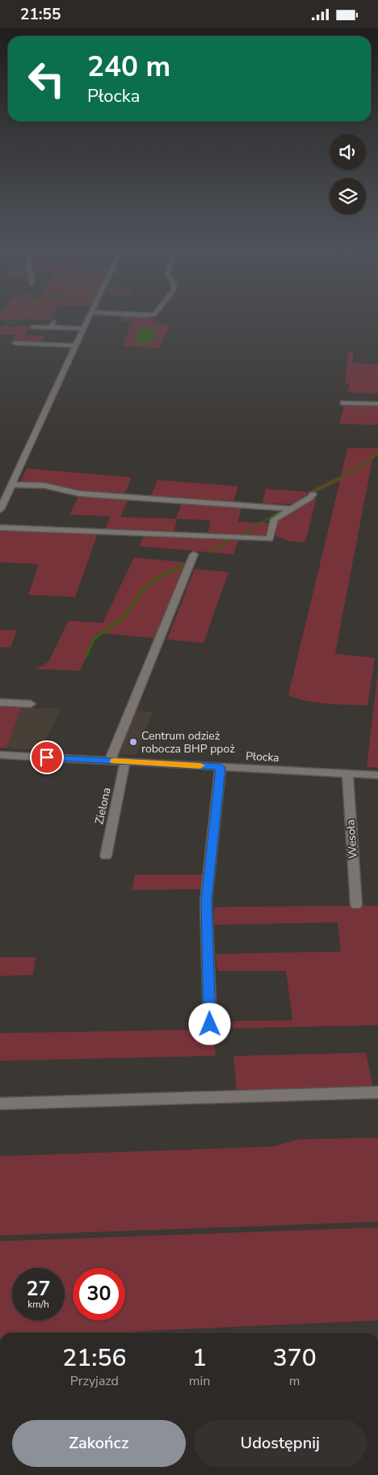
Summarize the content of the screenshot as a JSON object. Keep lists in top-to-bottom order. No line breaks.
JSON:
{"streets":{"street":["Płocka","Zielona","Wesoła"]},"crossings":[["Płocka","Zielona"],["Płocka","Wesoła"]],"places":["Centrum odzież robocza BHP ppoż"],"page":{"status":"21:55","turn":["240 m","Płocka"],"speed":"27 km/h","limit":"30","eta":["21:56","Przyjazd","1","min","370","m"],"buttons":["Zakończ","Udostępnij"]}}
